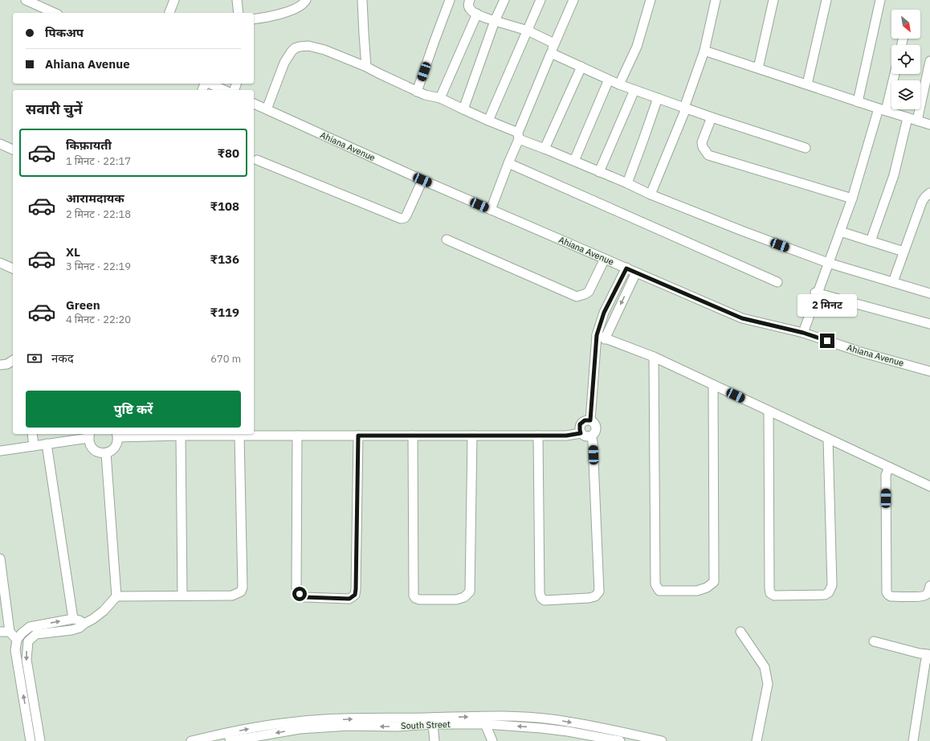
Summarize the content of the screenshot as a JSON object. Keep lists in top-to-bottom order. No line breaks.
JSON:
{"streets":{"street":["Ahiana Avenue","South Street"]},"north":"bottom right","page":{"banner":["पिकअप","Ahiana Avenue"],"heading":"सवारी चुनें","list":[{"name":"किफ़ायती","note":"1 मिनट · 22:17","value":"₹80"},{"name":"आरामदायक","note":"2 मिनट · 22:18","value":"₹108"},{"name":"XL","note":"3 मिनट · 22:19","value":"₹136"},{"name":"Green","note":"4 मिनट · 22:20","value":"₹119"}],"bubble":"2 मिनट","pay":["नकद","670 m"],"buttons":"पुष्टि करें"}}
